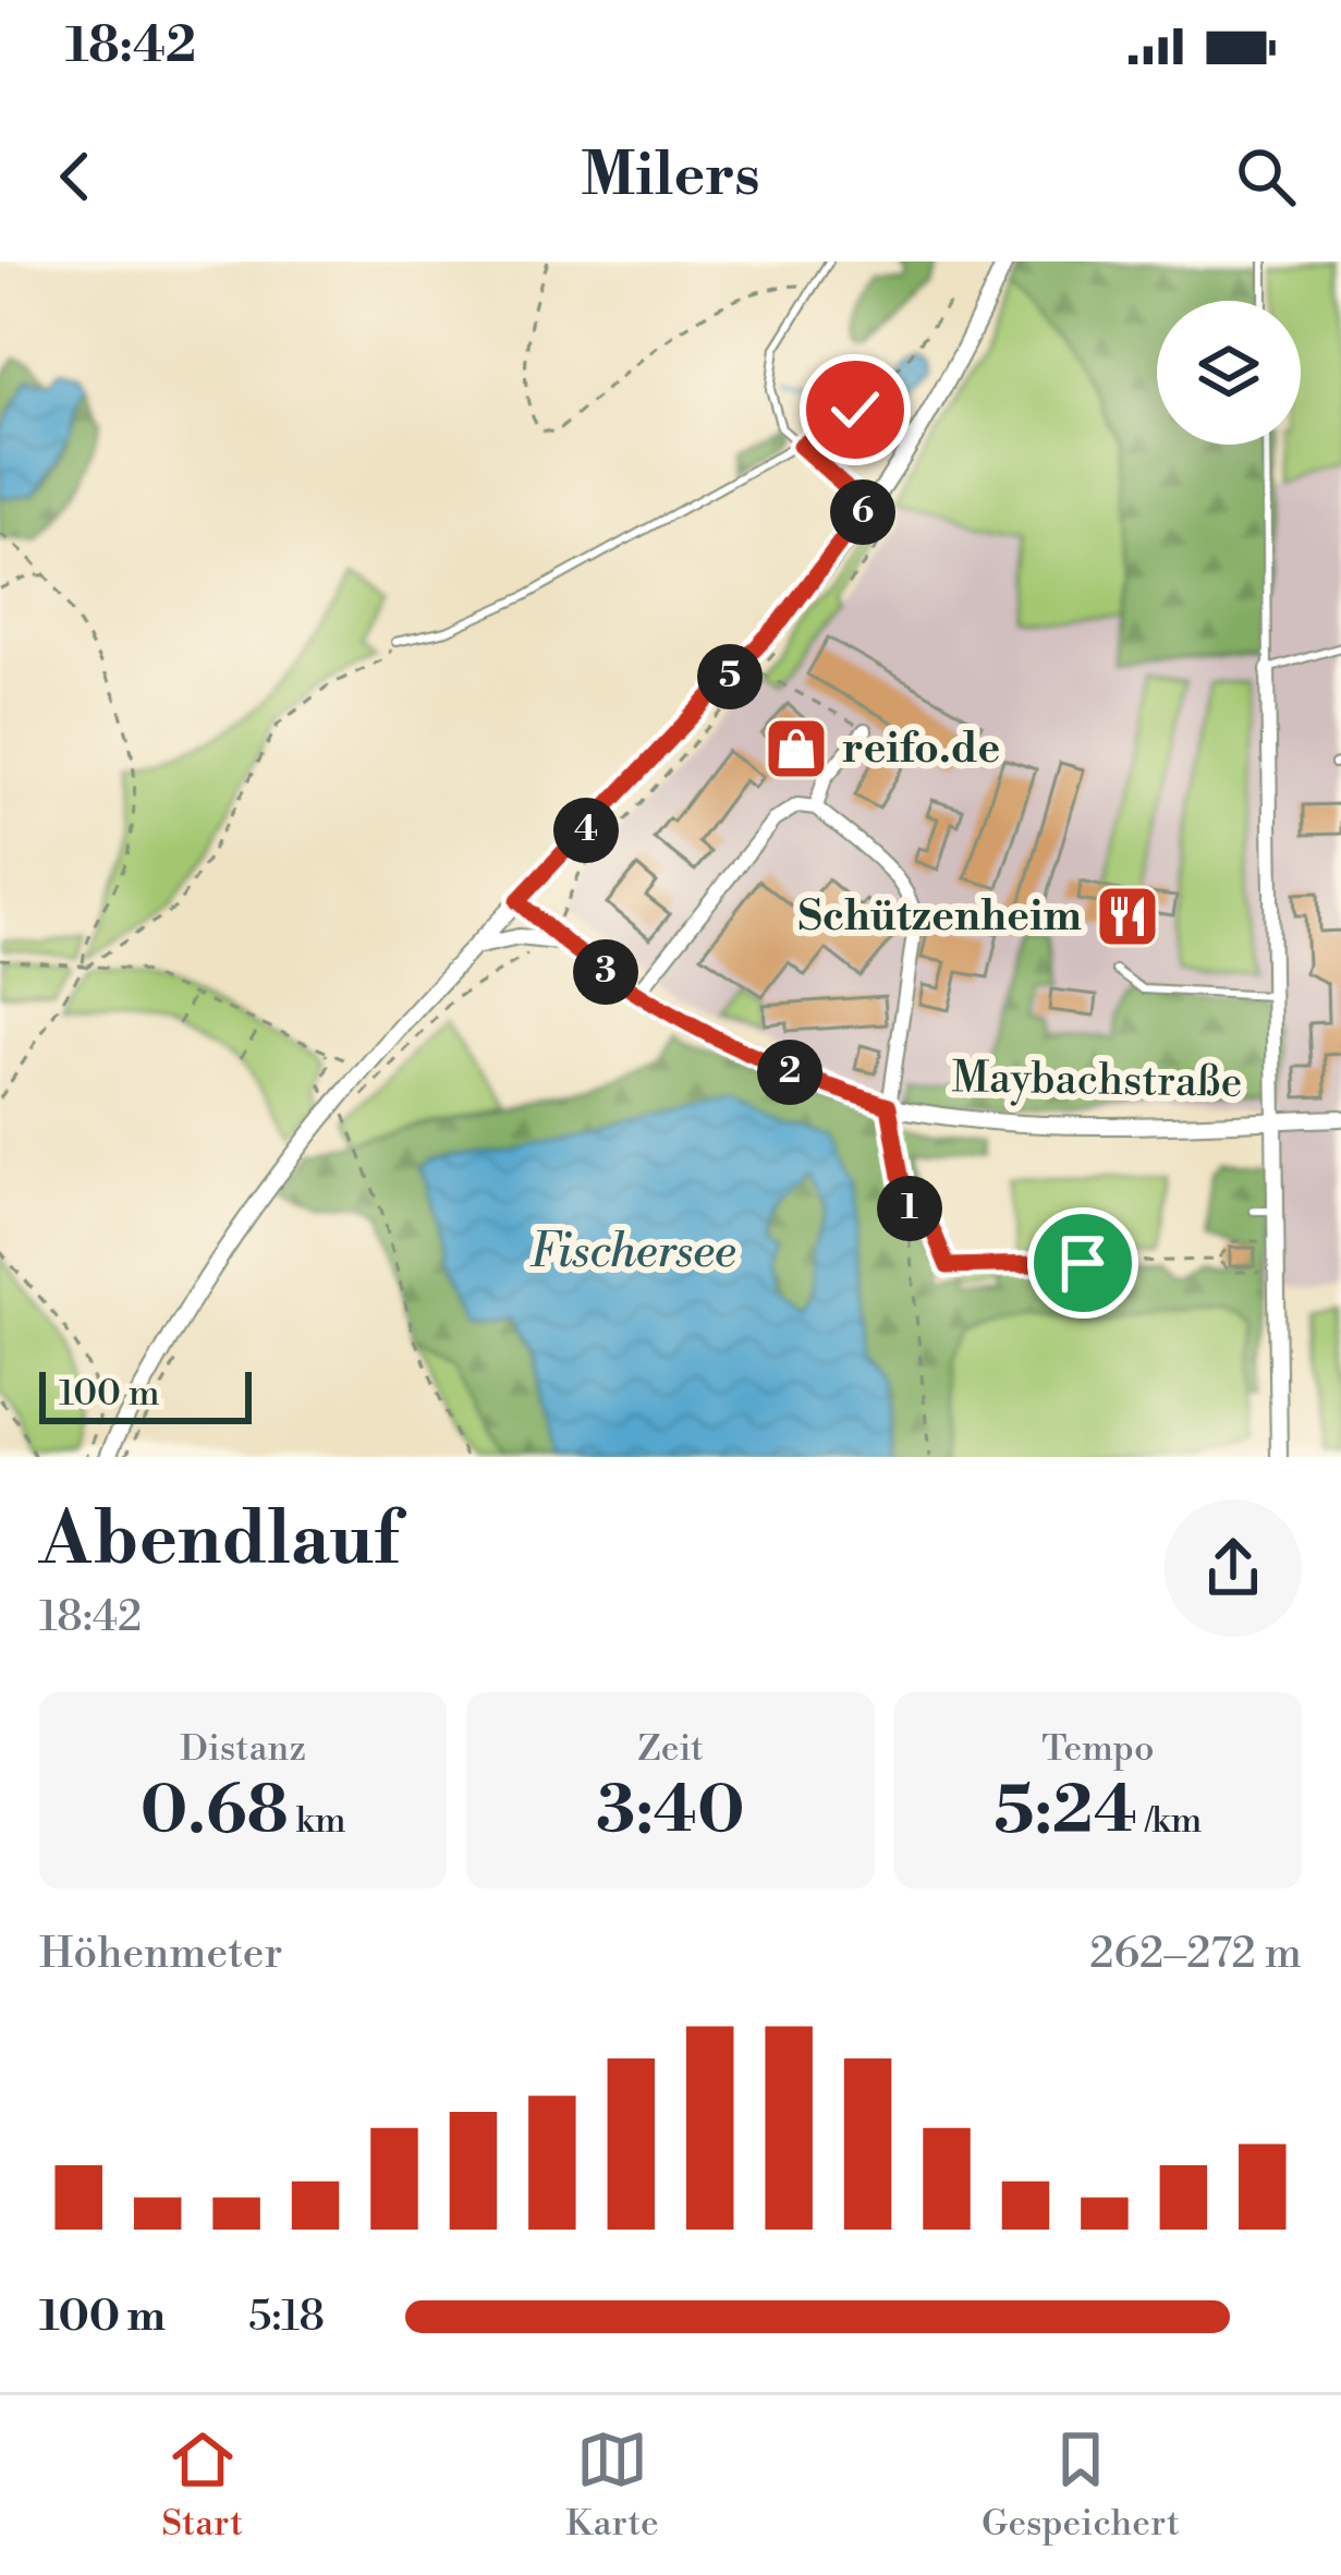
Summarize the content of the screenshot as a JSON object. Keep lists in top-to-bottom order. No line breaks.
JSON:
{"streets":{"street":["Maybachstraße"]},"water":["Fischersee"],"places":{"shop":["reifo.de"],"restaurant":["Schützenheim"]},"scale_bar":"100 m","page":{"status":"18:42","header":"Milers","pins":["6","5","4","3","2","1"],"scale":"100 m","heading":["Abendlauf","18:42"],"stats":[["Distanz","0.68 km"],["Zeit","3:40"],["Tempo","5:24 /km"]],"chart":["Höhenmeter","262–272 m"],"list":[{"name":"100 m","note":"5:18"}],"tabs":["Start","Karte","Gespeichert"]}}
